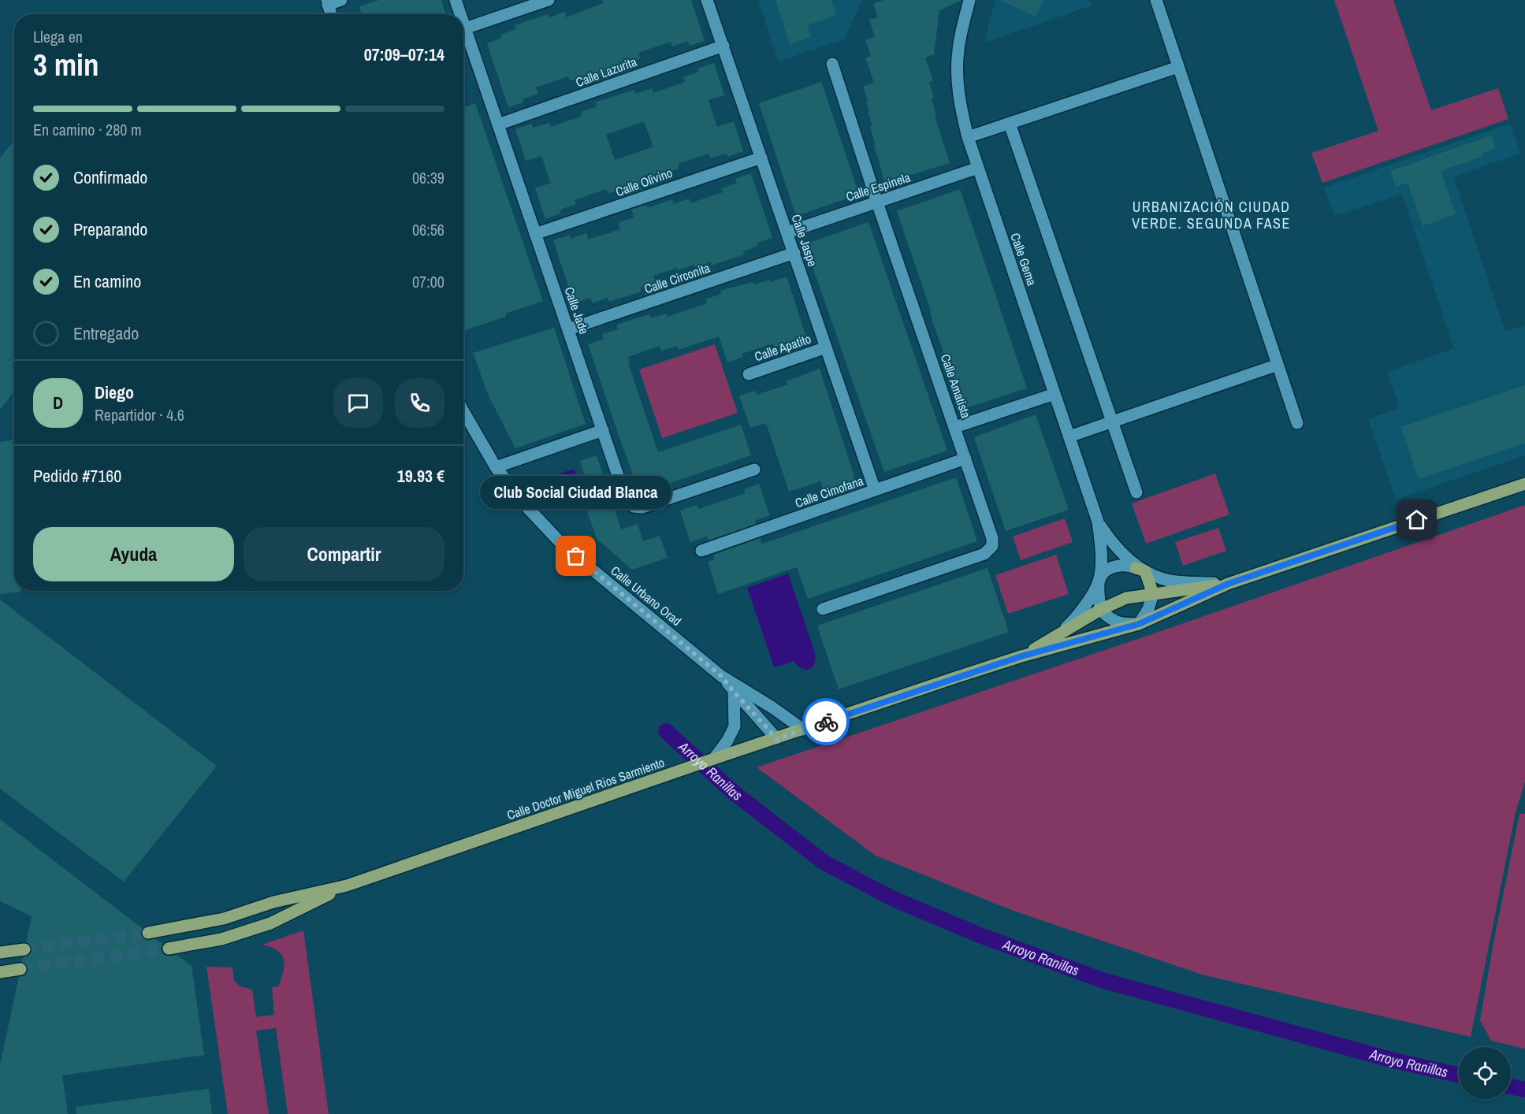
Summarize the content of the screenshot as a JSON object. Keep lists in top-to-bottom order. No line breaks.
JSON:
{"streets":{"main road":["Calle Doctor Miguel Rios Sarmiento"],"street":["Calle Lazurita","Calle Olivino","Calle Espinela","Calle Jaspe","Calle Gema","Calle Circonita","Calle Jade","Calle Apatito","Calle Amatista","Calle Cimofana","Calle Urbano Orad"]},"crossings":[["Calle Lazurita","Calle Jaspe"],["Calle Lazurita","Calle Jade"],["Calle Olivino","Calle Jaspe"],["Calle Olivino","Calle Jade"],["Calle Espinela","Calle Jaspe"],["Calle Espinela","Calle Gema"],["Calle Espinela","Calle Amatista"],["Calle Jaspe","Calle Circonita"],["Calle Jaspe","Calle Apatito"],["Calle Jaspe","Calle Cimofana"],["Calle Gema","Calle Doctor Miguel Rios Sarmiento"],["Calle Circonita","Calle Jade"],["Calle Amatista","Calle Cimofana"],["Calle Urbano Orad","Calle Doctor Miguel Rios Sarmiento"]],"districts":["URBANIZACIÓN CIUDAD VERDE. SEGUNDA FASE"],"water":["Arroyo Ranillas"],"places":["Club Social Ciudad Blanca"],"page":{"heading":["3 min","Llega en","07:09–07:14"],"panel":["Diego","Repartidor · 4.6","Pedido #7160","19.93 €"],"bar":"En camino · 280 m","list":[["Confirmado","06:39"],["Preparando","06:56"],["En camino","07:00"],"Entregado"],"round":"D","bubble":"Club Social Ciudad Blanca","buttons":["Ayuda","Compartir"]}}
